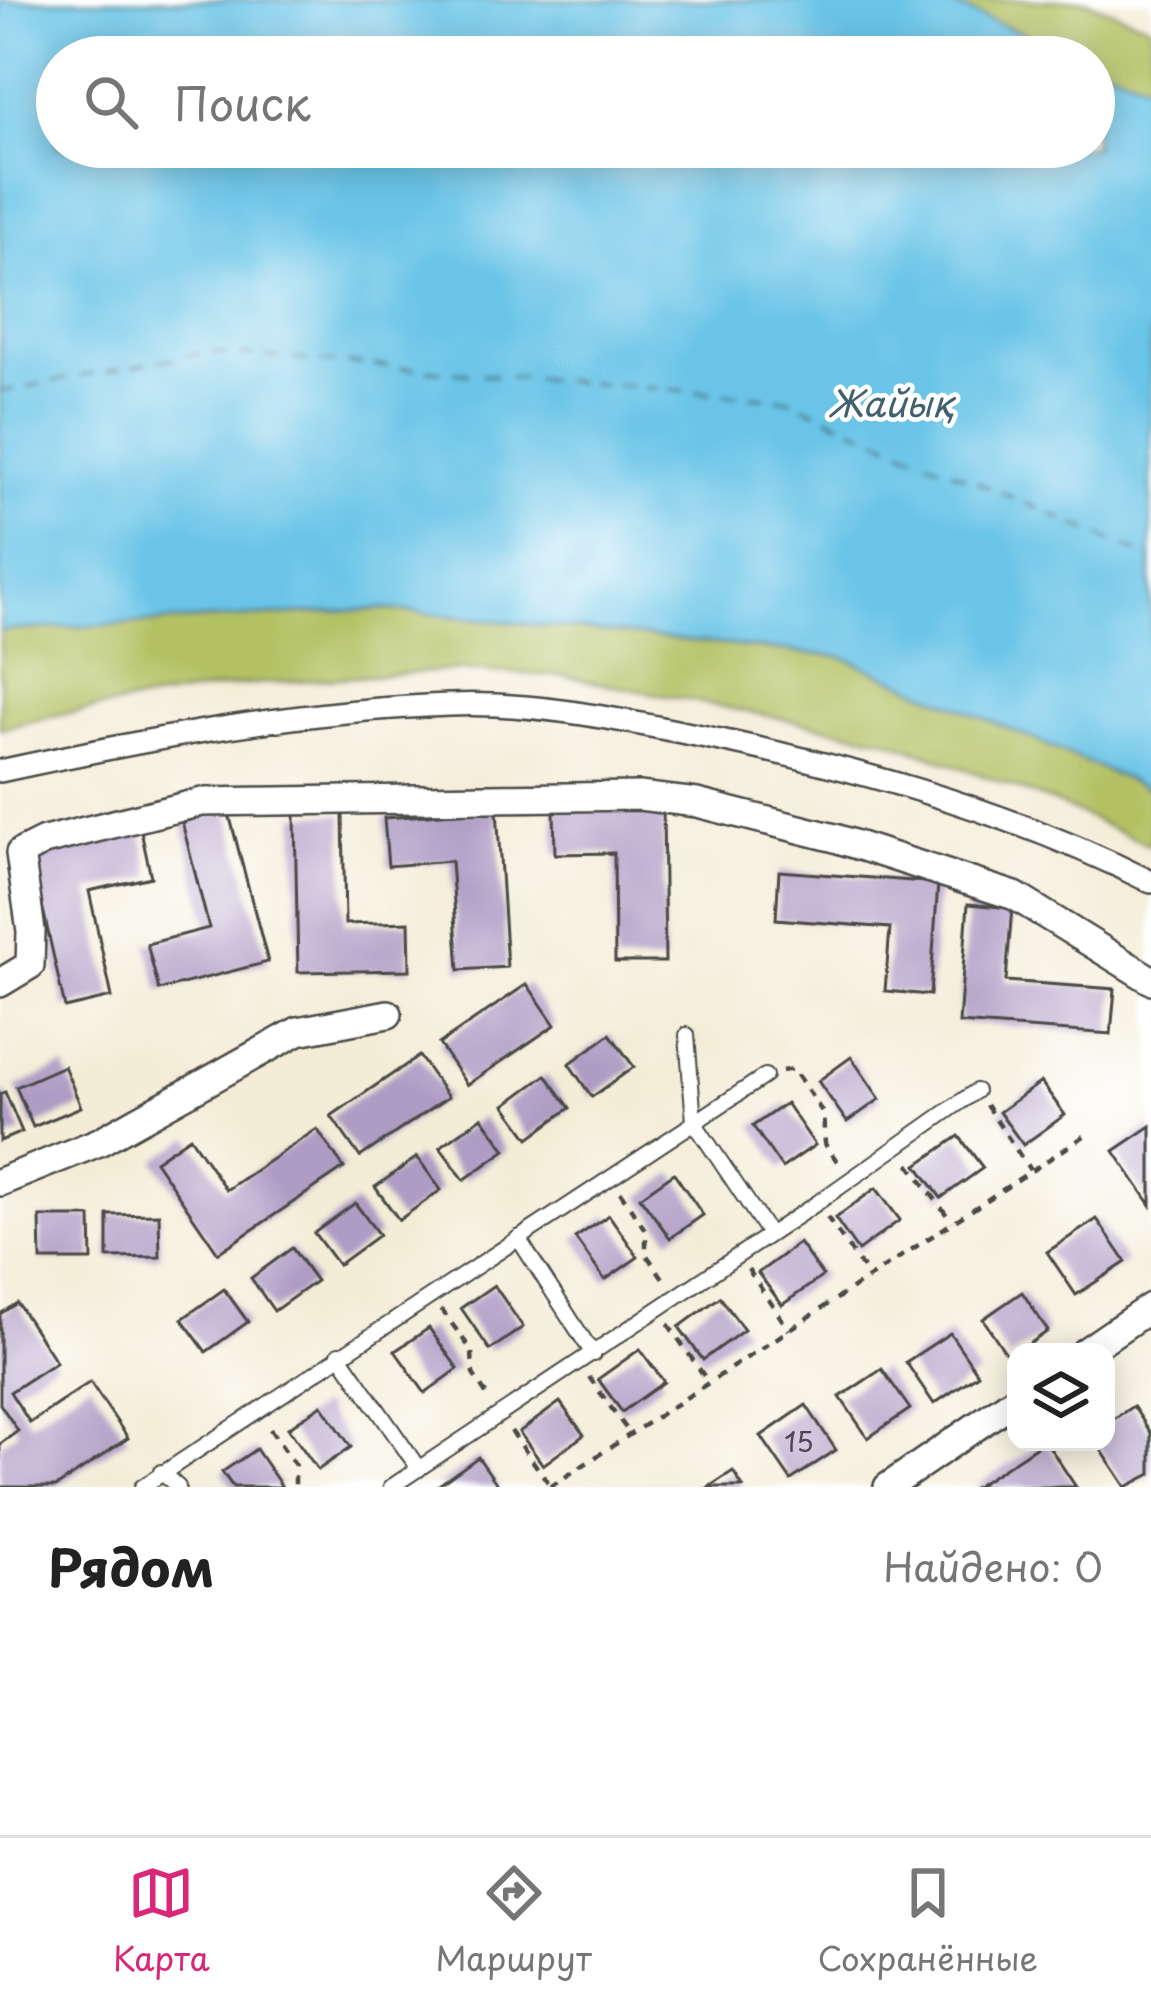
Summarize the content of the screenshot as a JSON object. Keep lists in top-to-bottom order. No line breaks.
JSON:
{"water":["Жайық"],"house_numbers":["15"],"page":{"search":"Поиск","heading":["Рядом","Найдено: 0"],"nav":["Карта","Маршрут","Сохранённые"]}}
